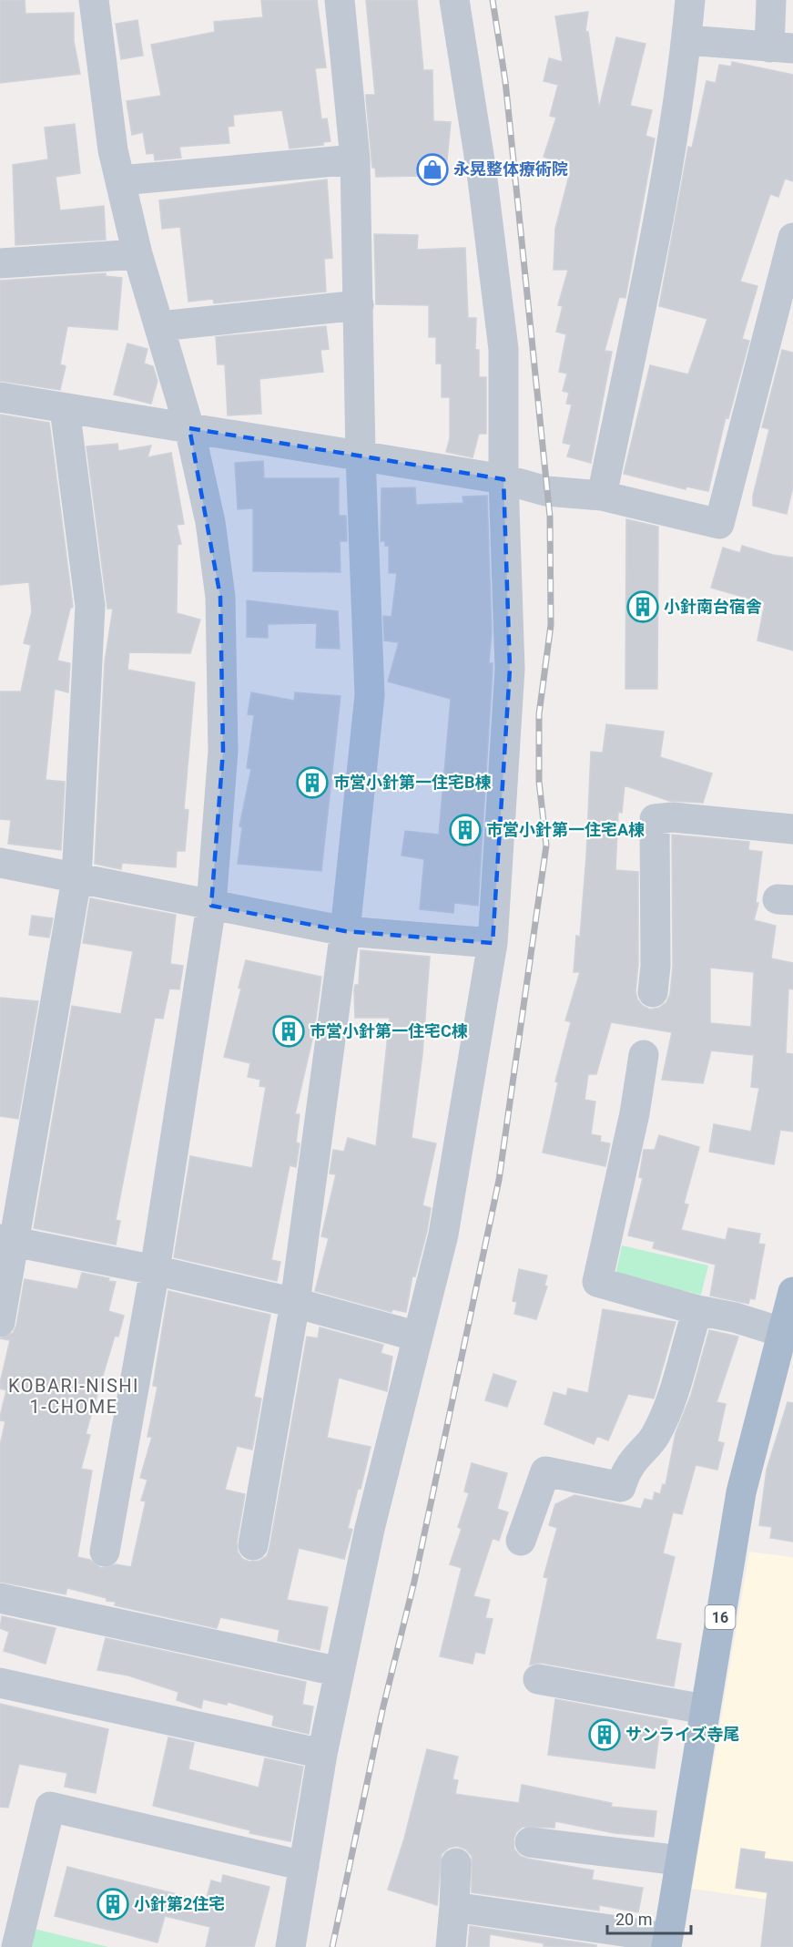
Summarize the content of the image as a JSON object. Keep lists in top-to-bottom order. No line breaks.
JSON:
{"streets":{"main road":["16"]},"districts":["KOBARI-NISHI 1-CHOME"],"places":{"shop":["永晃整体療術院"],"building":["小針南台宿舎","市営小針第一住宅B棟","市営小針第一住宅A棟","市営小針第一住宅C棟","サンライズ寺尾","小針第2住宅"]},"scale_bar":"20 m"}
